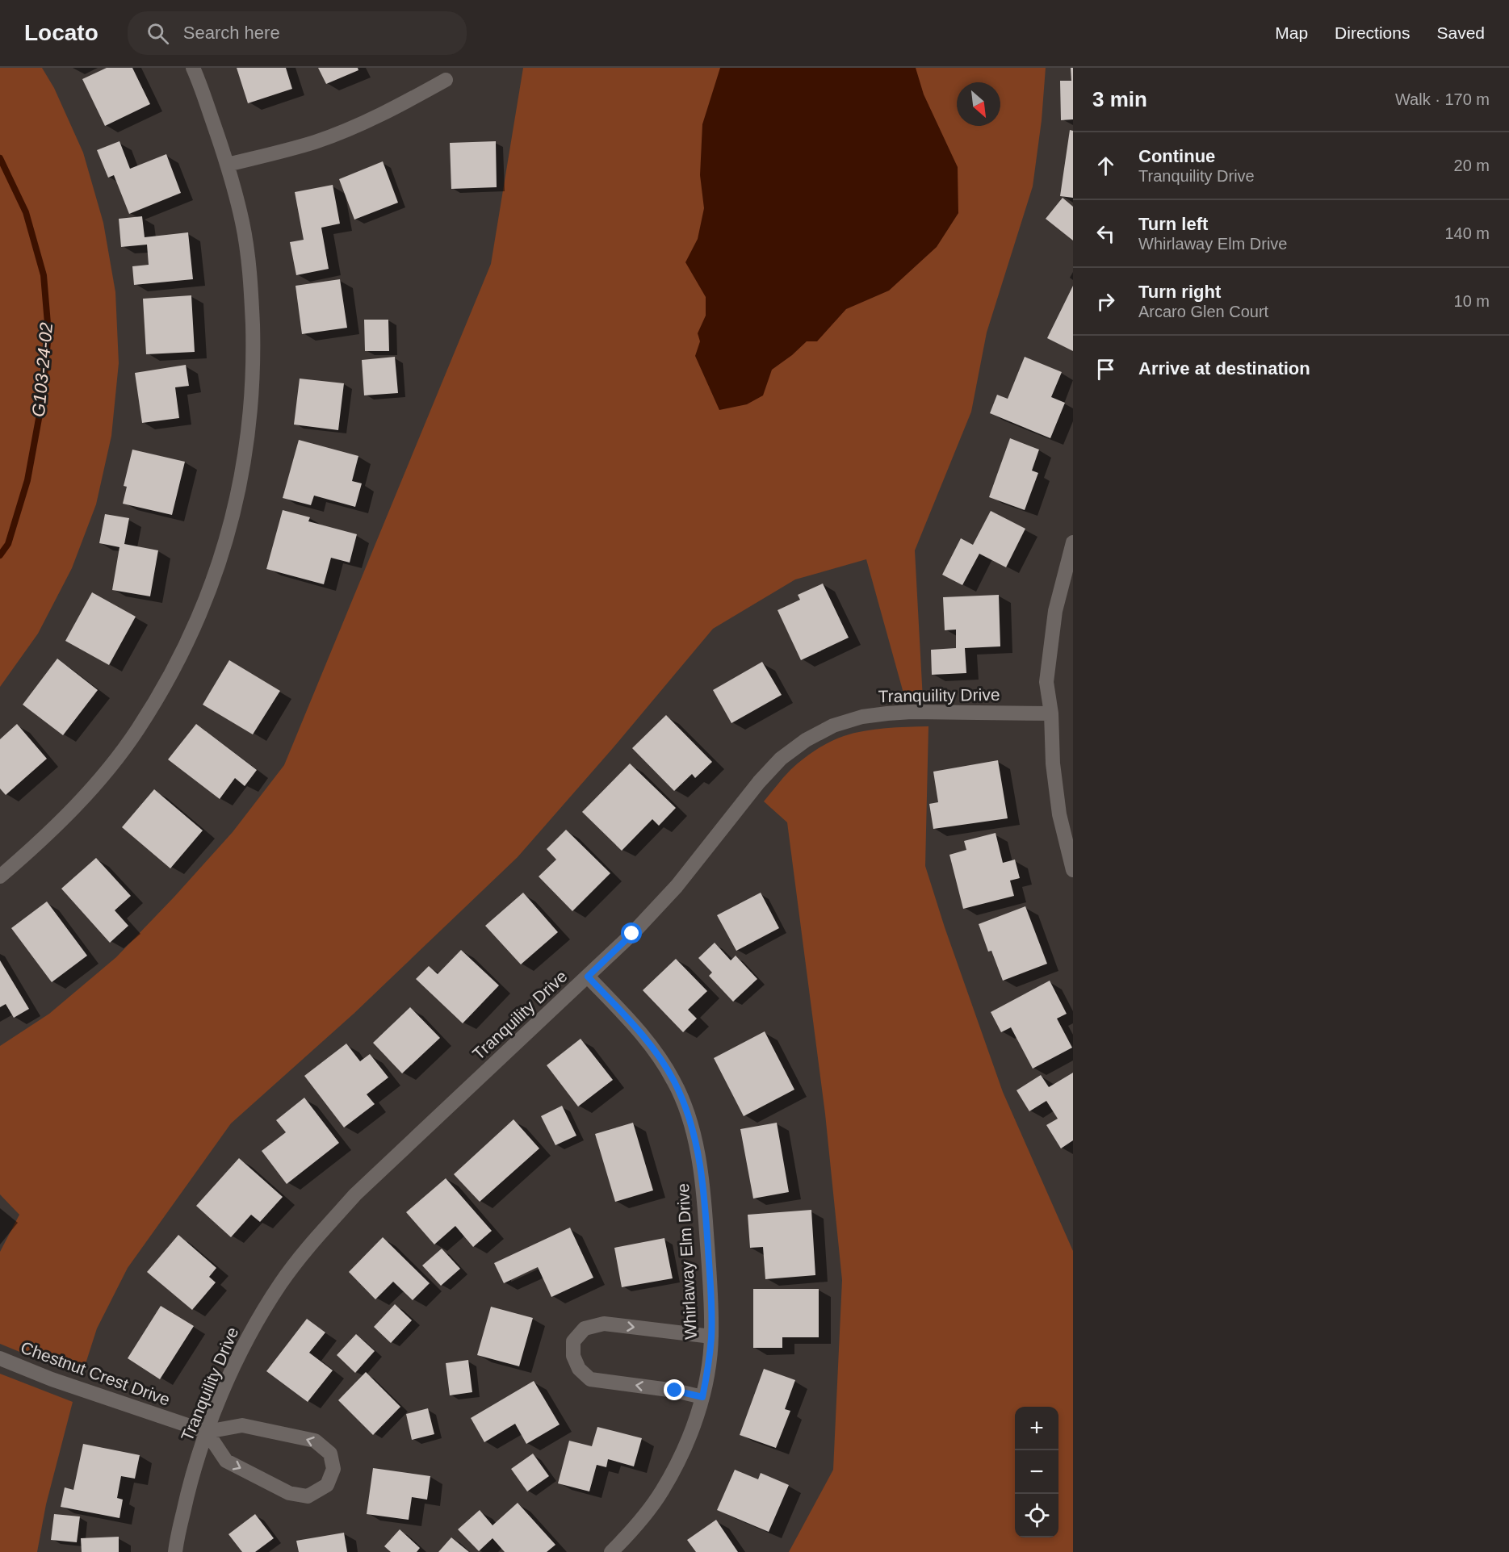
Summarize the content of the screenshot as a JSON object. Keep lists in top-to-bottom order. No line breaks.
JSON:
{"streets":{"street":["Tranquility Drive","Whirlaway Elm Drive","Chestnut Crest Drive"]},"crossings":[["Tranquility Drive","Whirlaway Elm Drive"],["Tranquility Drive","Chestnut Crest Drive"]],"water":["G103-24-02"],"north":"bottom right","page":{"header":"Locato","search":"Search here","nav":["Map","Directions","Saved"],"heading":["3 min","Walk · 170 m"],"list":[["Continue","Tranquility Drive","20 m"],["Turn left","Whirlaway Elm Drive","140 m"],["Turn right","Arcaro Glen Court","10 m"],"Arrive at destination"],"map_buttons":["+","−"]}}
